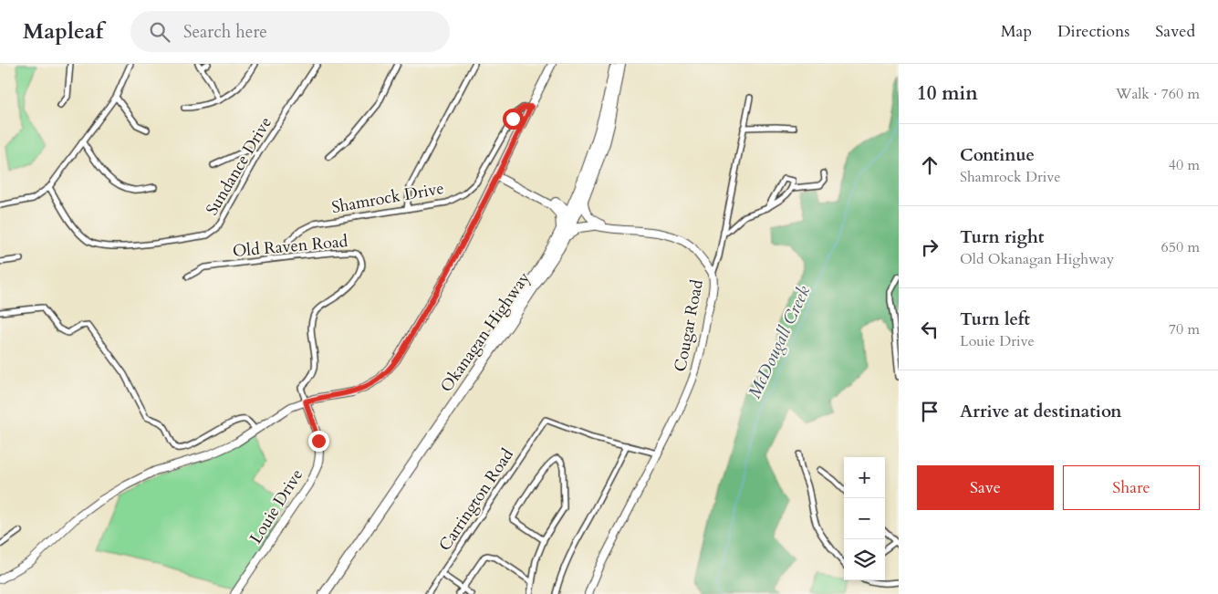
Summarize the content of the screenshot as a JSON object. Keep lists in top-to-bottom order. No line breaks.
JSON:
{"streets":{"highway":["Okanagan Highway"],"street":["Sundance Drive","Shamrock Drive","Old Raven Road","Cougar Road","Carrington Road","Louie Drive"]},"crossings":[["Old Raven Road","Louie Drive"]],"water":["McDougall Creek"],"page":{"header":"Mapleaf","search":"Search here","nav":["Map","Directions","Saved"],"heading":["10 min","Walk · 760 m"],"list":[["Continue","Shamrock Drive","40 m"],["Turn right","Old Okanagan Highway","650 m"],["Turn left","Louie Drive","70 m"],"Arrive at destination"],"buttons":["Save","Share"],"map_buttons":["+","−"]}}
